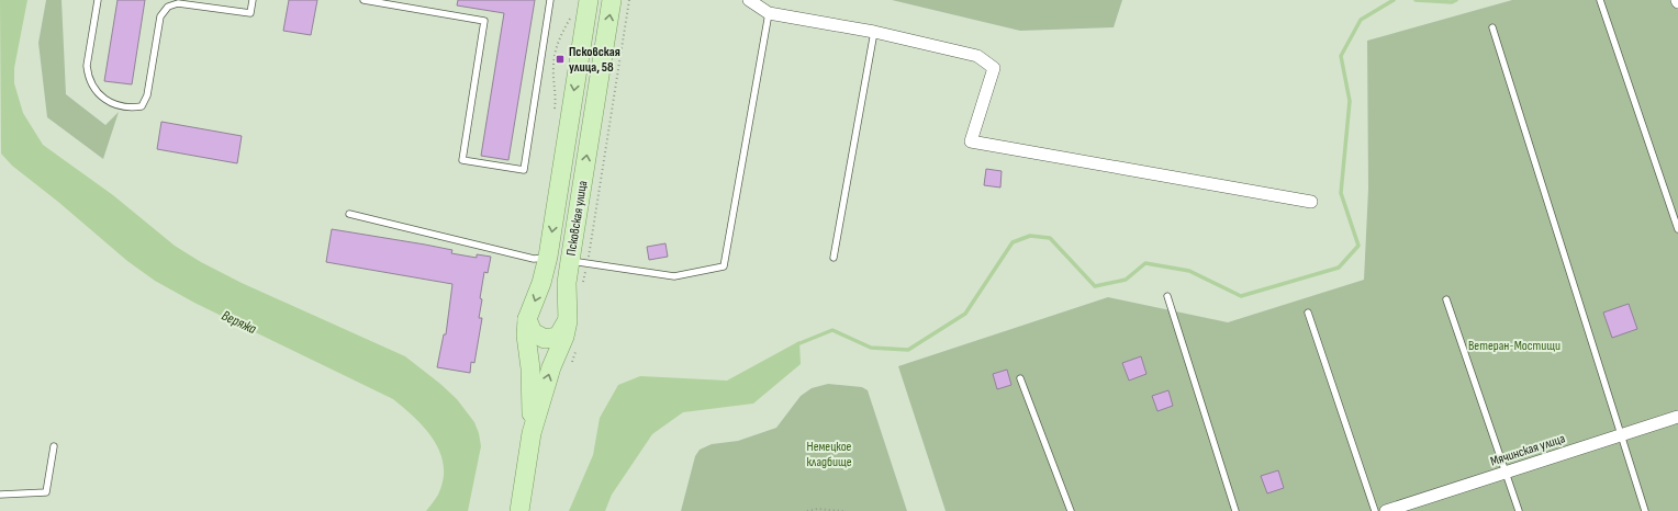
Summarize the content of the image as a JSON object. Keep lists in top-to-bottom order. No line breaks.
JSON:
{"streets":{"main road":["Псковская улица"],"street":["Мячинская улица"]},"water":["Веряжа"],"parks":["Ветеран-Мостищи","Немецкое кладбище"],"places":{"transit":["Псковская улица, 58"]}}
